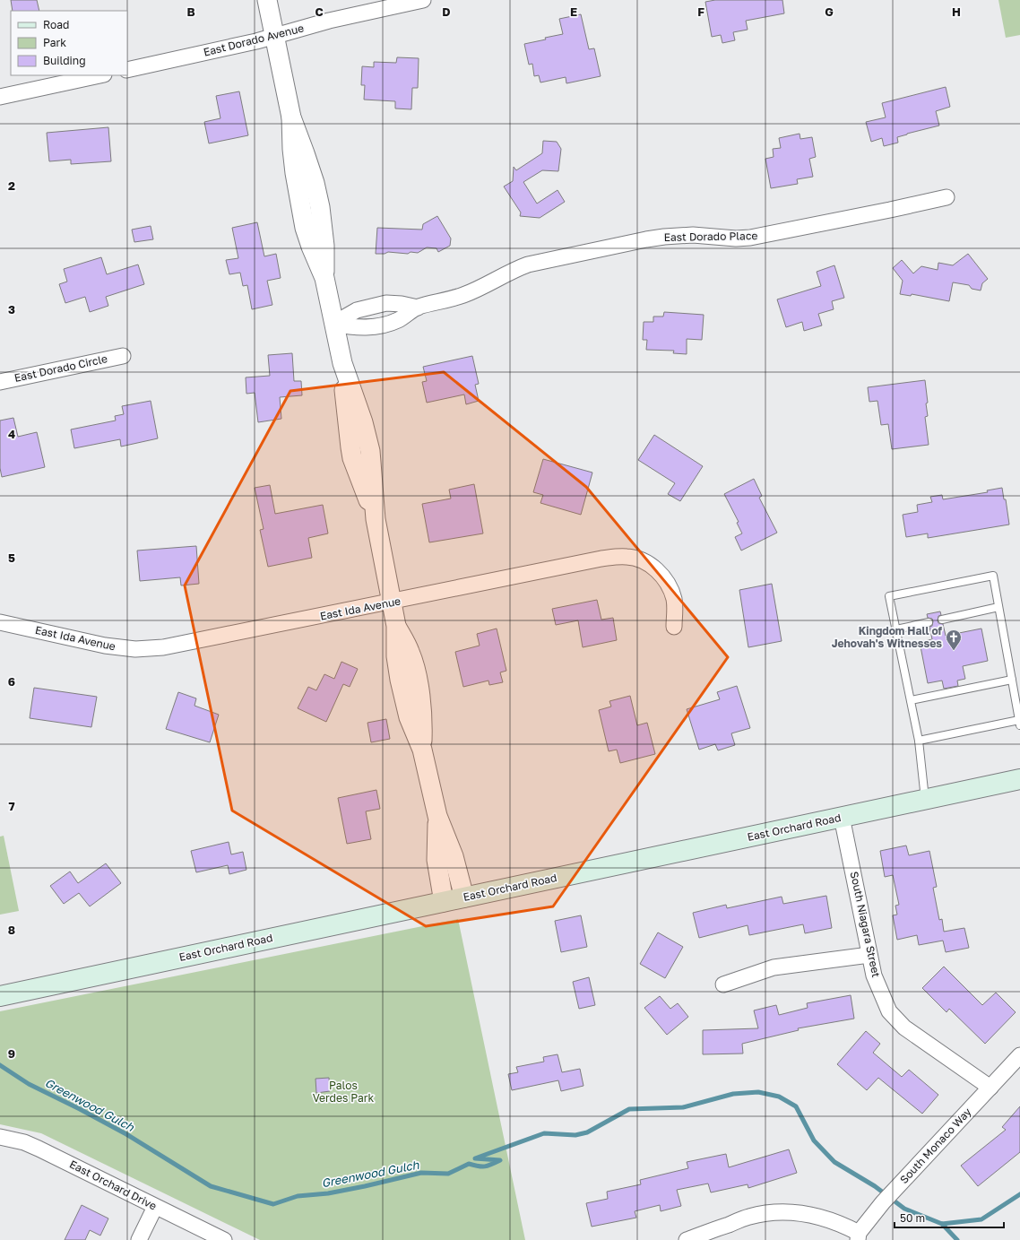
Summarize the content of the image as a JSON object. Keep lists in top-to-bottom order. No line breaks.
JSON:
{"streets":{"main road":["East Orchard Road"],"street":["East Dorado Avenue","East Dorado Place","East Dorado Circle","East Ida Avenue","South Niagara Street","South Monaco Way","East Orchard Drive"]},"crossings":[["East Orchard Road","South Niagara Street"],["South Niagara Street","South Monaco Way"]],"water":["Greenwood Gulch"],"parks":["Palos Verdes Park"],"places":{"church":["Kingdom Hall of Jehovah's Witnesses"]},"legend":["Road","Park","Building"],"scale_bar":"50 m","grid":{"columns":["B","C","D","E","F","G","H"],"rows":["2","3","4","5","6","7","8","9"]}}
